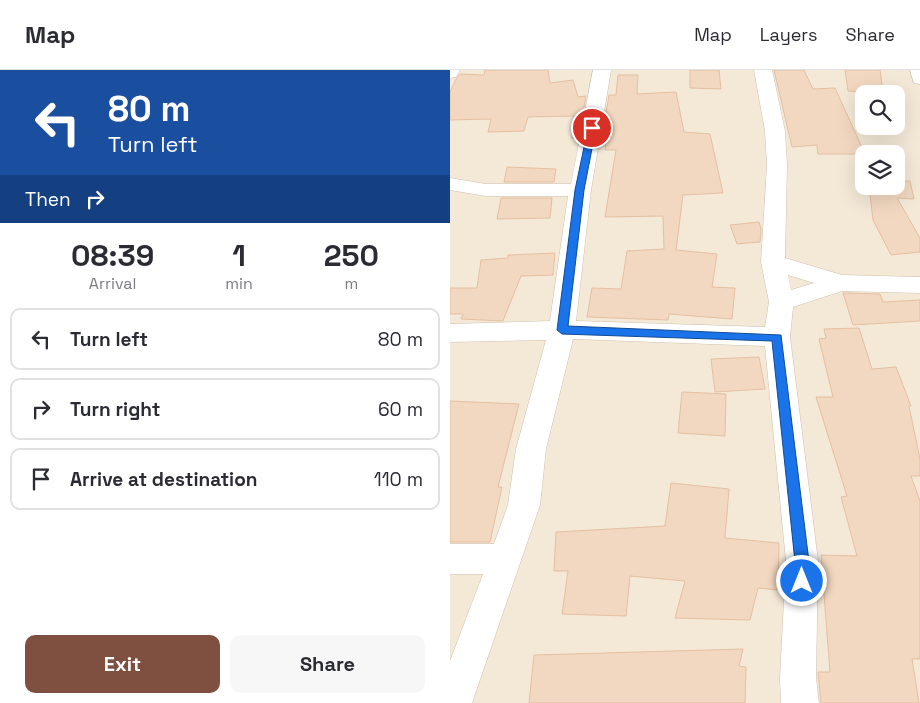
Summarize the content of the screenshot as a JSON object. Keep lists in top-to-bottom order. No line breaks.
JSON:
{"page":{"header":"Map","nav":["Map","Layers","Share"],"turn":["80 m","Turn left"],"then":"Then","eta":["08:39","Arrival","1","min","250","m"],"list":[{"name":"Turn left","value":"80 m"},{"name":"Turn right","value":"60 m"},{"name":"Arrive at destination","value":"110 m"}],"buttons":["Exit","Share"]}}
